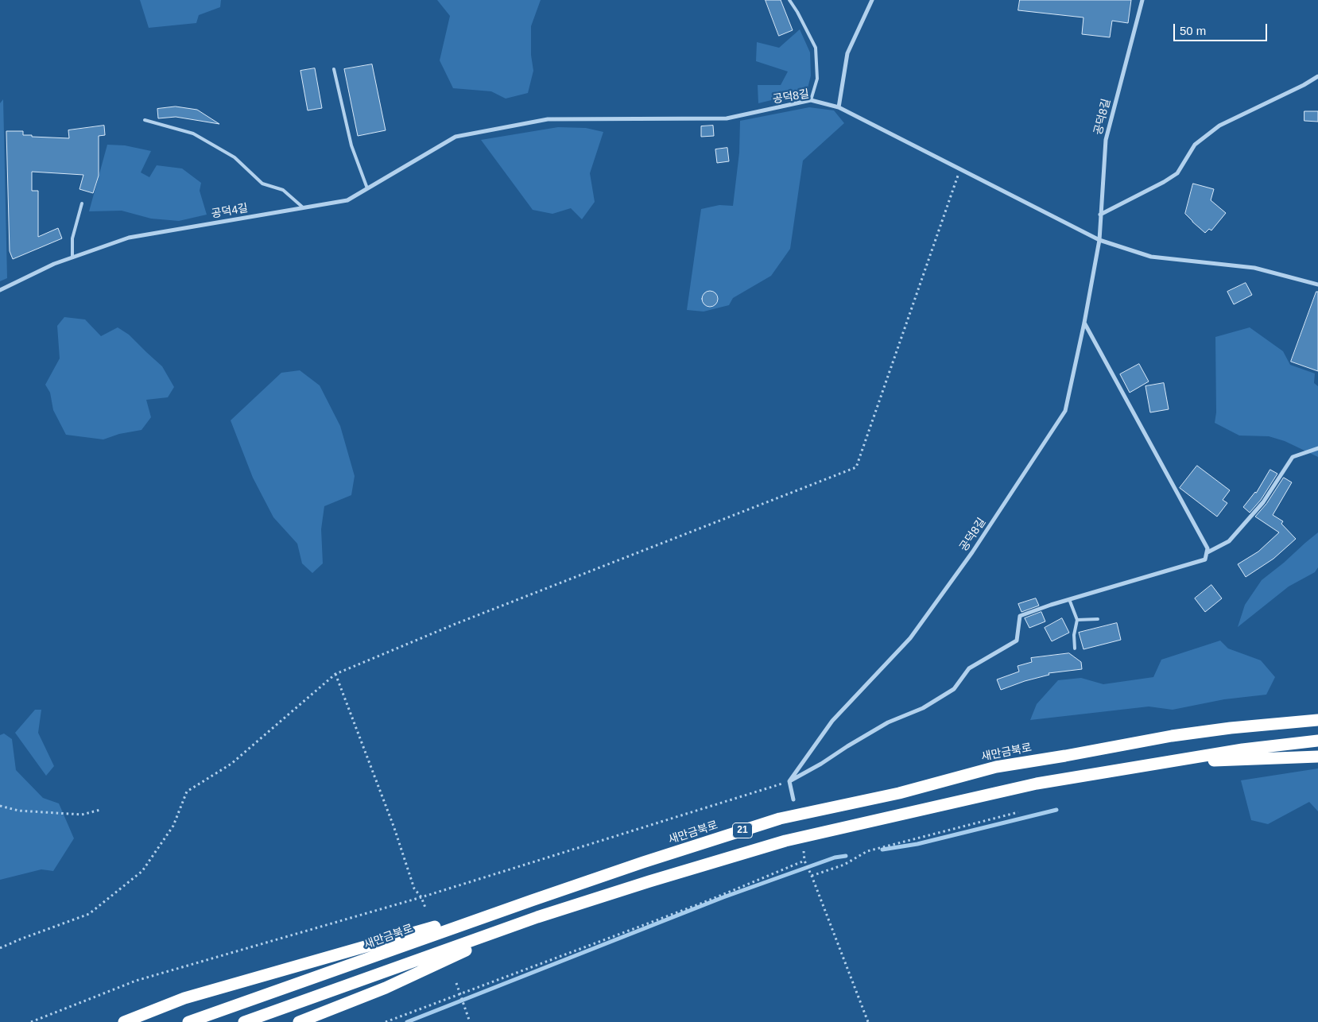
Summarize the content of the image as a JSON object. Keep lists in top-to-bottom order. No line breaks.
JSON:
{"streets":{"highway":["새만금북로","21"],"street":["공덕8길","공덕4길"]},"crossings":[["공덕8길","공덕4길"]],"scale_bar":"50 m"}
